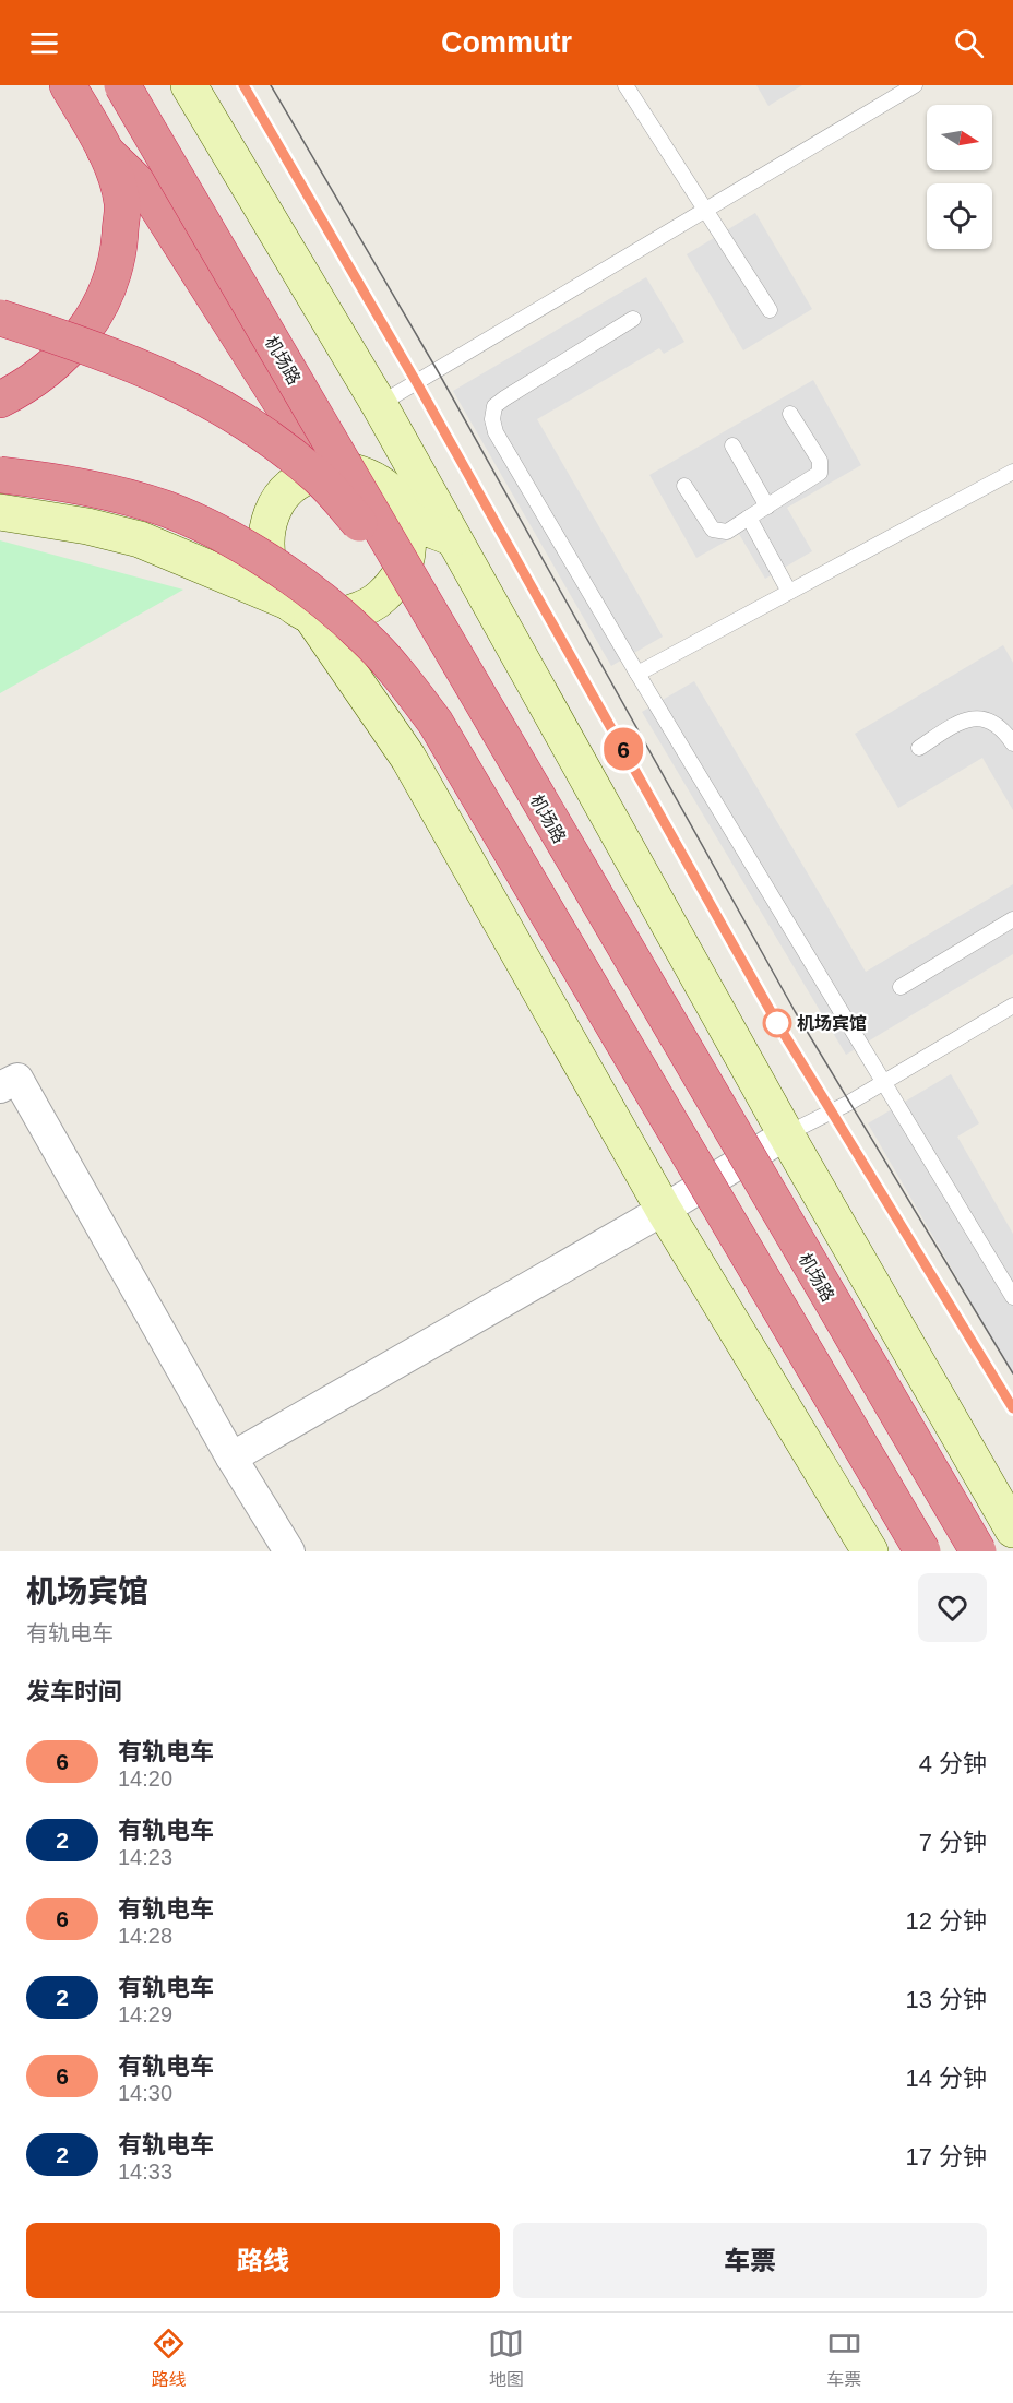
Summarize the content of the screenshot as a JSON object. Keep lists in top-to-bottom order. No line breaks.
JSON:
{"streets":{"highway":["机场路"]},"places":["机场宾馆"],"lines":["tram line 6"],"north":"right","page":{"header":"Commutr","on_map":"6","heading":[["机场宾馆","有轨电车"],"发车时间"],"list":[{"mark":"6","name":"有轨电车","note":"14:20","value":"4 分钟"},{"mark":"2","name":"有轨电车","note":"14:23","value":"7 分钟"},{"mark":"6","name":"有轨电车","note":"14:28","value":"12 分钟"},{"mark":"2","name":"有轨电车","note":"14:29","value":"13 分钟"},{"mark":"6","name":"有轨电车","note":"14:30","value":"14 分钟"},{"mark":"2","name":"有轨电车","note":"14:33","value":"17 分钟"}],"buttons":["路线","车票"],"tabs":["路线","地图","车票"]}}
